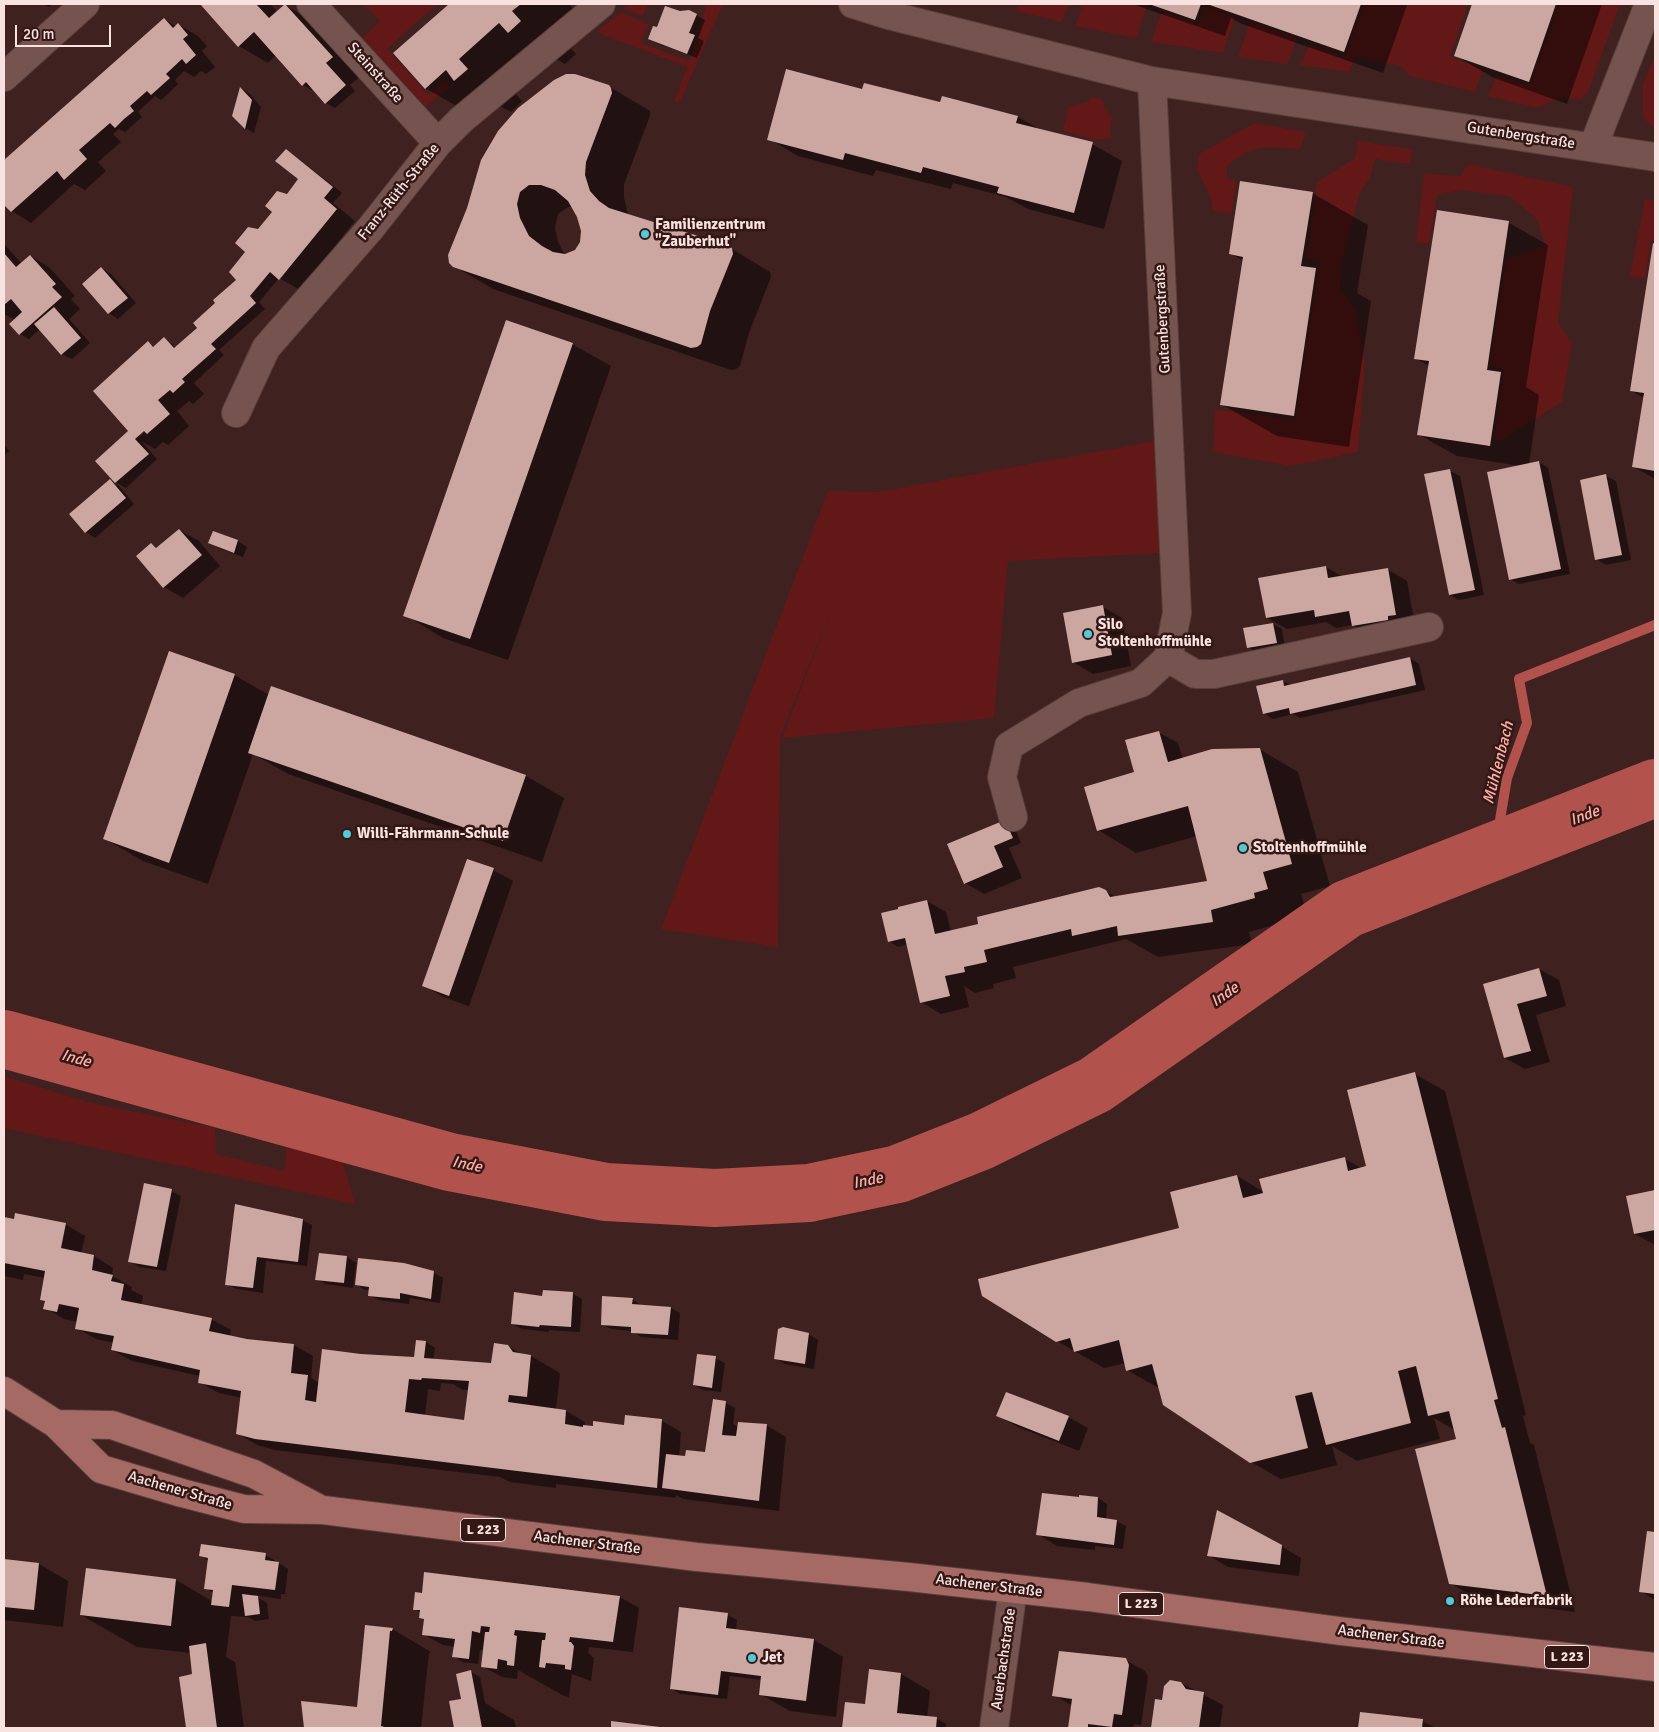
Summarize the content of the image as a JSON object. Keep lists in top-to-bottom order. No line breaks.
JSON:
{"streets":{"main road":["Aachener Straße","L 223"],"street":["Steinstraße","Gutenbergstraße","Franz-Rüth-Straße","Auerbachstraße"]},"crossings":[["Steinstraße","Franz-Rüth-Straße"],["Aachener Straße","Auerbachstraße"]],"water":["Mühlenbach","Inde"],"places":["Familienzentrum \"Zauberhut\"","Silo Stoltenhoffmühle","Willi-Fährmann-Schule","Stoltenhoffmühle","Röhe Lederfabrik","Jet"],"scale_bar":"20 m"}
